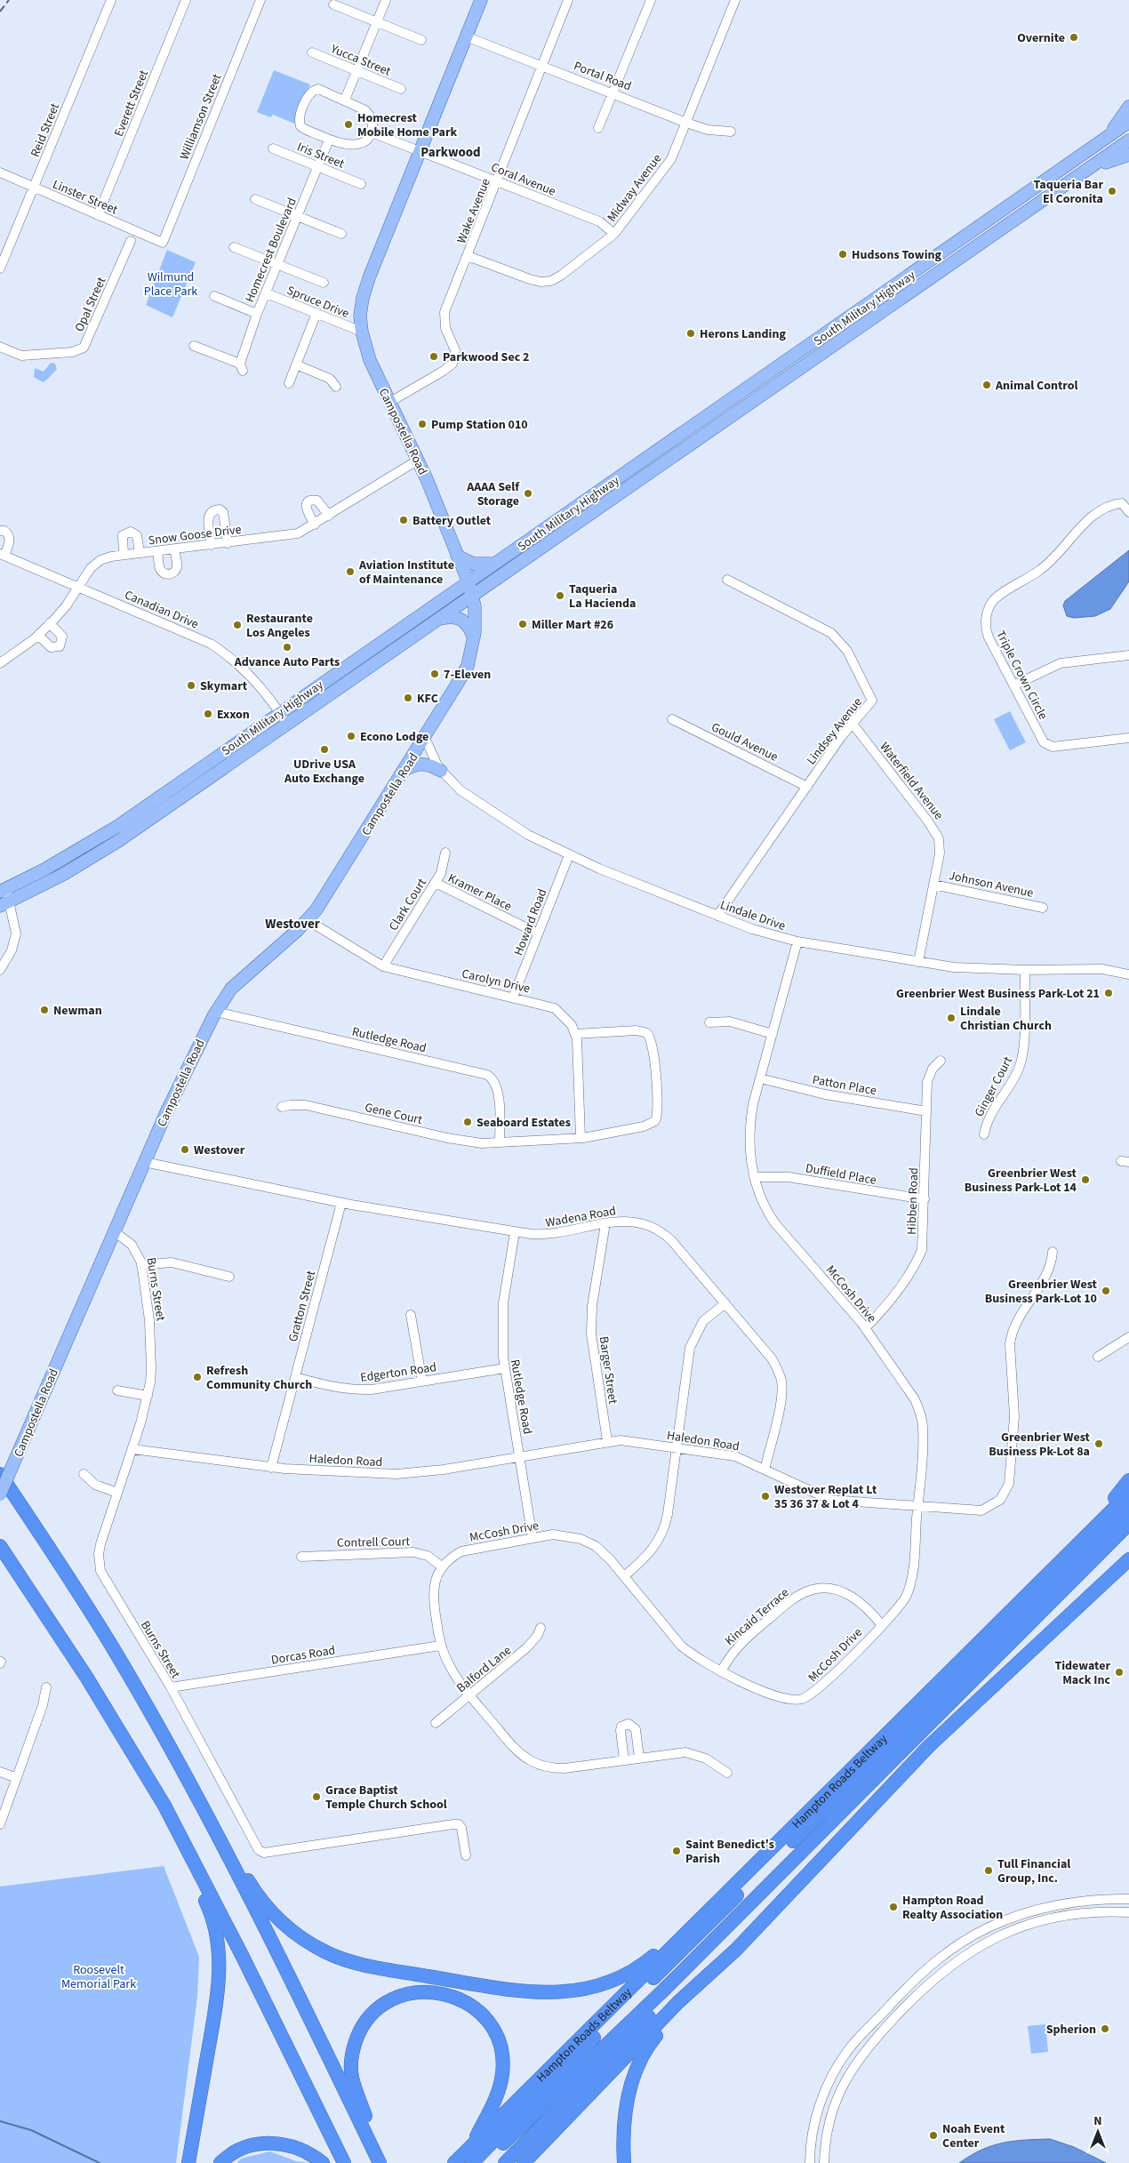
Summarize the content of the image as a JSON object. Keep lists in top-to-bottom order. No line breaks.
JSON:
{"streets":{"highway":["Hampton Roads Beltway"],"main road":["South Military Highway","Campostella Road"],"street":["Yucca Street","Portal Road","Everett Street","Williamson Street","Reid Street","Iris Street","Coral Avenue","Midway Avenue","Linster Street","Wake Avenue","Homecrest Boulevard","Spruce Drive","Opal Street","Snow Goose Drive","Canadian Drive","Triple Crown Circle","Lindsey Avenue","Gould Avenue","Waterfield Avenue","Johnson Avenue","Kramer Place","Clark Court","Lindale Drive","Howard Road","Carolyn Drive","Rutledge Road","Patton Place","Ginger Court","Gene Court","Duffield Place","Hibben Road","Wadena Road","Burns Street","McCosh Drive","Gratton Street","Barger Street","Edgerton Road","Haledon Road","Contrell Court","Kincaid Terrace","Dorcas Road","Balford Lane"]},"crossings":[["Portal Road","Midway Avenue"],["Portal Road","Wake Avenue"],["Portal Road","Campostella Road"],["Everett Street","Linster Street"],["Williamson Street","Linster Street"],["Reid Street","Linster Street"],["Iris Street","Homecrest Boulevard"],["Coral Avenue","Midway Avenue"],["Coral Avenue","Wake Avenue"],["Coral Avenue","Homecrest Boulevard"],["Coral Avenue","Campostella Road"],["Midway Avenue","Wake Avenue"],["Wake Avenue","Campostella Road"],["Homecrest Boulevard","Spruce Drive"],["Spruce Drive","Campostella Road"],["South Military Highway","Campostella Road"],["South Military Highway","Canadian Drive"],["Campostella Road","Snow Goose Drive"],["Campostella Road","Lindale Drive"],["Campostella Road","Carolyn Drive"],["Campostella Road","Rutledge Road"],["Campostella Road","Wadena Road"],["Campostella Road","Burns Street"],["Snow Goose Drive","Canadian Drive"],["Lindsey Avenue","Gould Avenue"],["Lindsey Avenue","Waterfield Avenue"],["Lindsey Avenue","Lindale Drive"],["Waterfield Avenue","Johnson Avenue"],["Waterfield Avenue","Lindale Drive"],["Kramer Place","Clark Court"],["Kramer Place","Howard Road"],["Clark Court","Carolyn Drive"],["Lindale Drive","Howard Road"],["Lindale Drive","Ginger Court"],["Lindale Drive","McCosh Drive"],["Howard Road","Carolyn Drive"],["Carolyn Drive","Gene Court"],["Rutledge Road","Gene Court"],["Rutledge Road","Wadena Road"],["Rutledge Road","McCosh Drive"],["Rutledge Road","Edgerton Road"],["Rutledge Road","Haledon Road"],["Patton Place","Hibben Road"],["Patton Place","McCosh Drive"],["Duffield Place","Hibben Road"],["Duffield Place","McCosh Drive"],["Hibben Road","McCosh Drive"],["Wadena Road","Gratton Street"],["Wadena Road","Barger Street"],["Wadena Road","Haledon Road"],["Burns Street","Haledon Road"],["Burns Street","Dorcas Road"],["McCosh Drive","Haledon Road"],["McCosh Drive","Contrell Court"],["McCosh Drive","Kincaid Terrace"],["McCosh Drive","Dorcas Road"],["McCosh Drive","Balford Lane"],["Gratton Street","Edgerton Road"],["Gratton Street","Haledon Road"],["Barger Street","Haledon Road"]],"districts":["Parkwood","Westover"],"parks":["Wilmund Place Park","Roosevelt Memorial Park"],"places":["Overnite","Homecrest Mobile Home Park","Taqueria Bar El Coronita","Hudsons Towing","Herons Landing","Parkwood Sec 2","Animal Control","Pump Station 010","AAAA Self Storage","Battery Outlet","Aviation Institute of Maintenance","Taqueria La Hacienda","Miller Mart #26","Restaurante Los Angeles","Advance Auto Parts","7-Eleven","Skymart","KFC","Exxon","Econo Lodge","UDrive USA Auto Exchange","Greenbrier West Business Park-Lot 21","Newman","Lindale Christian Church","Seaboard Estates","Westover","Greenbrier West Business Park-Lot 14","Greenbrier West Business Park-Lot 10","Refresh Community Church","Greenbrier West Business Pk-Lot 8a","Westover Replat Lt 35 36 37 & Lot 4","Tidewater Mack Inc","Grace Baptist Temple Church School","Saint Benedict's Parish","Tull Financial Group, Inc.","Hampton Road Realty Association","Spherion","Noah Event Center"],"north":"top"}
